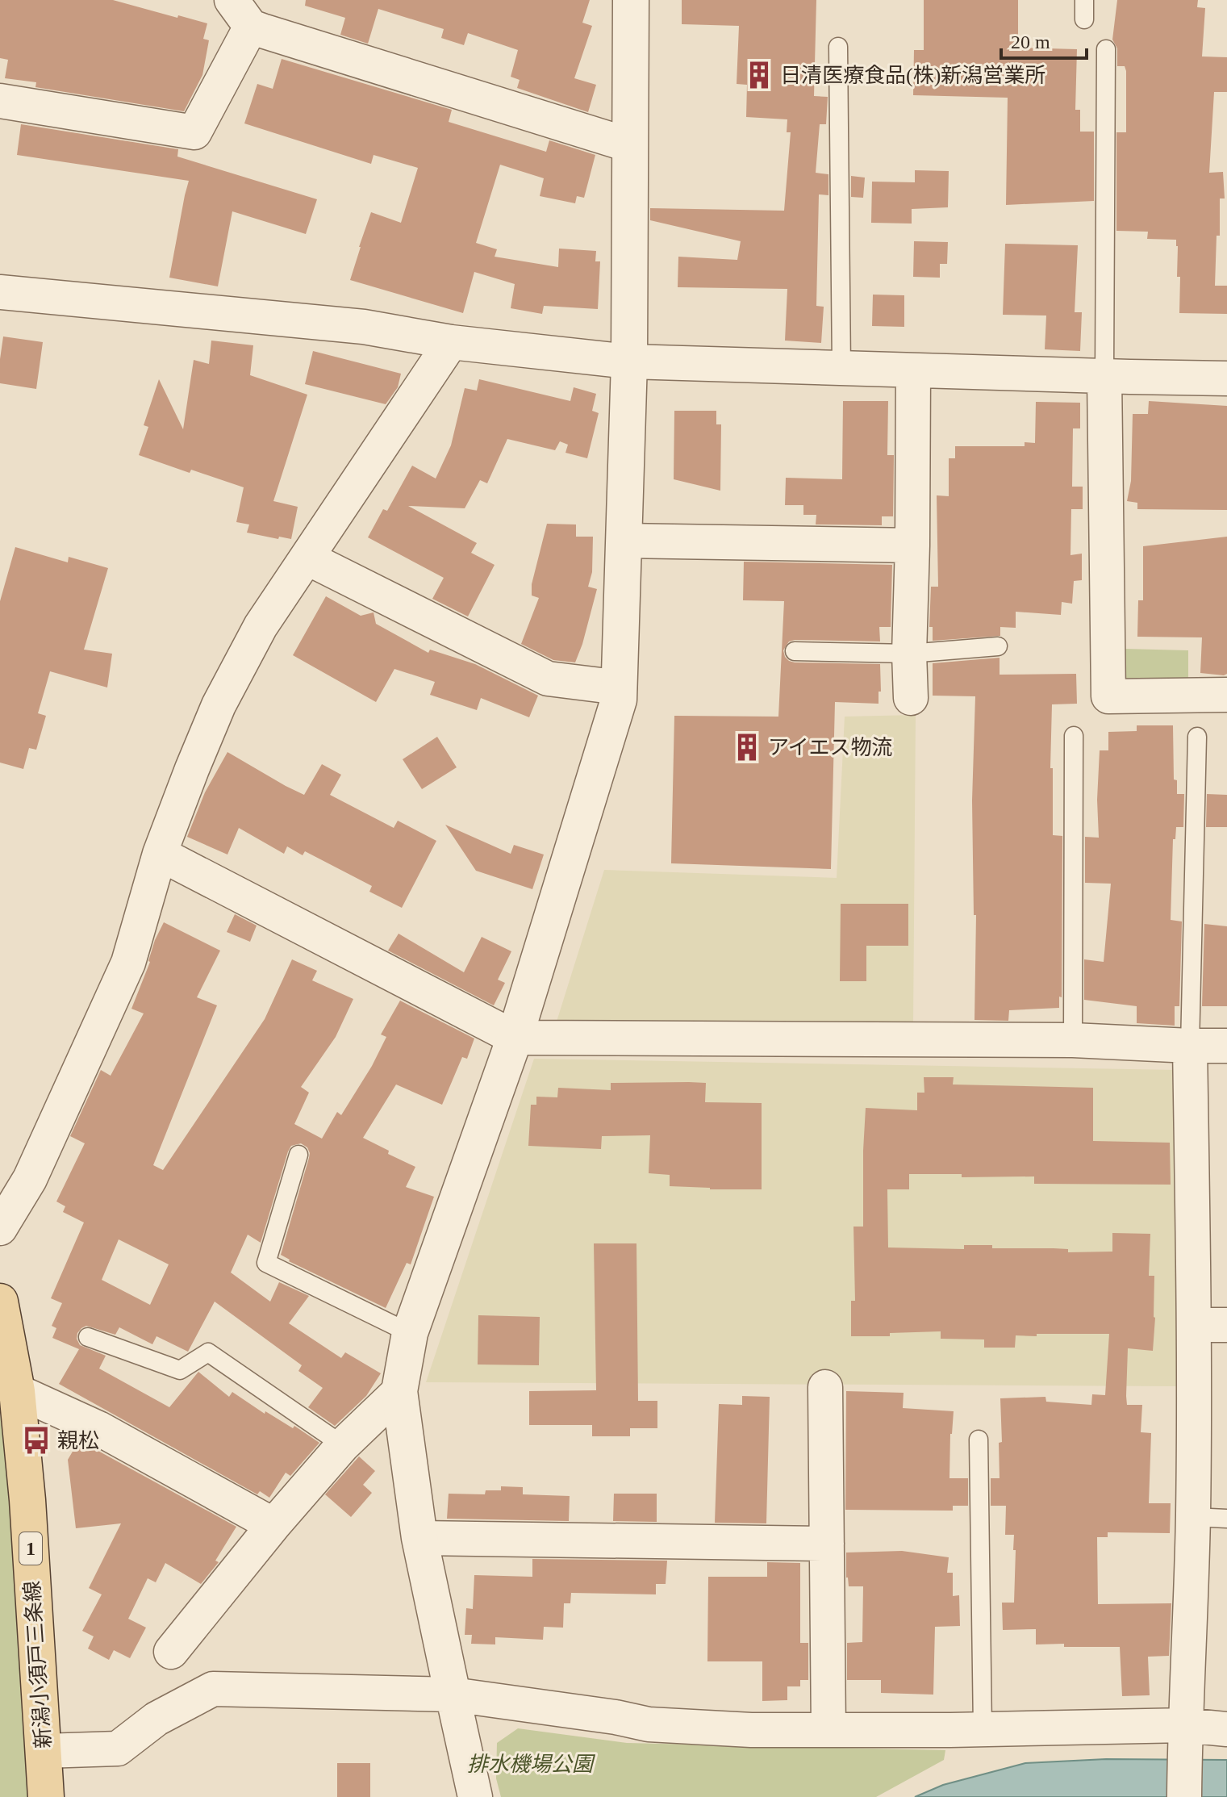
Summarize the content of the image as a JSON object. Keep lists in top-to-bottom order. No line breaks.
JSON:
{"streets":{"main road":["1","新潟小須戸三条線"]},"parks":["排水機場公園"],"places":{"building":["日清医療食品(株)新潟営業所","アイエス物流"],"bus stop":["親松"]},"scale_bar":"20 m"}
